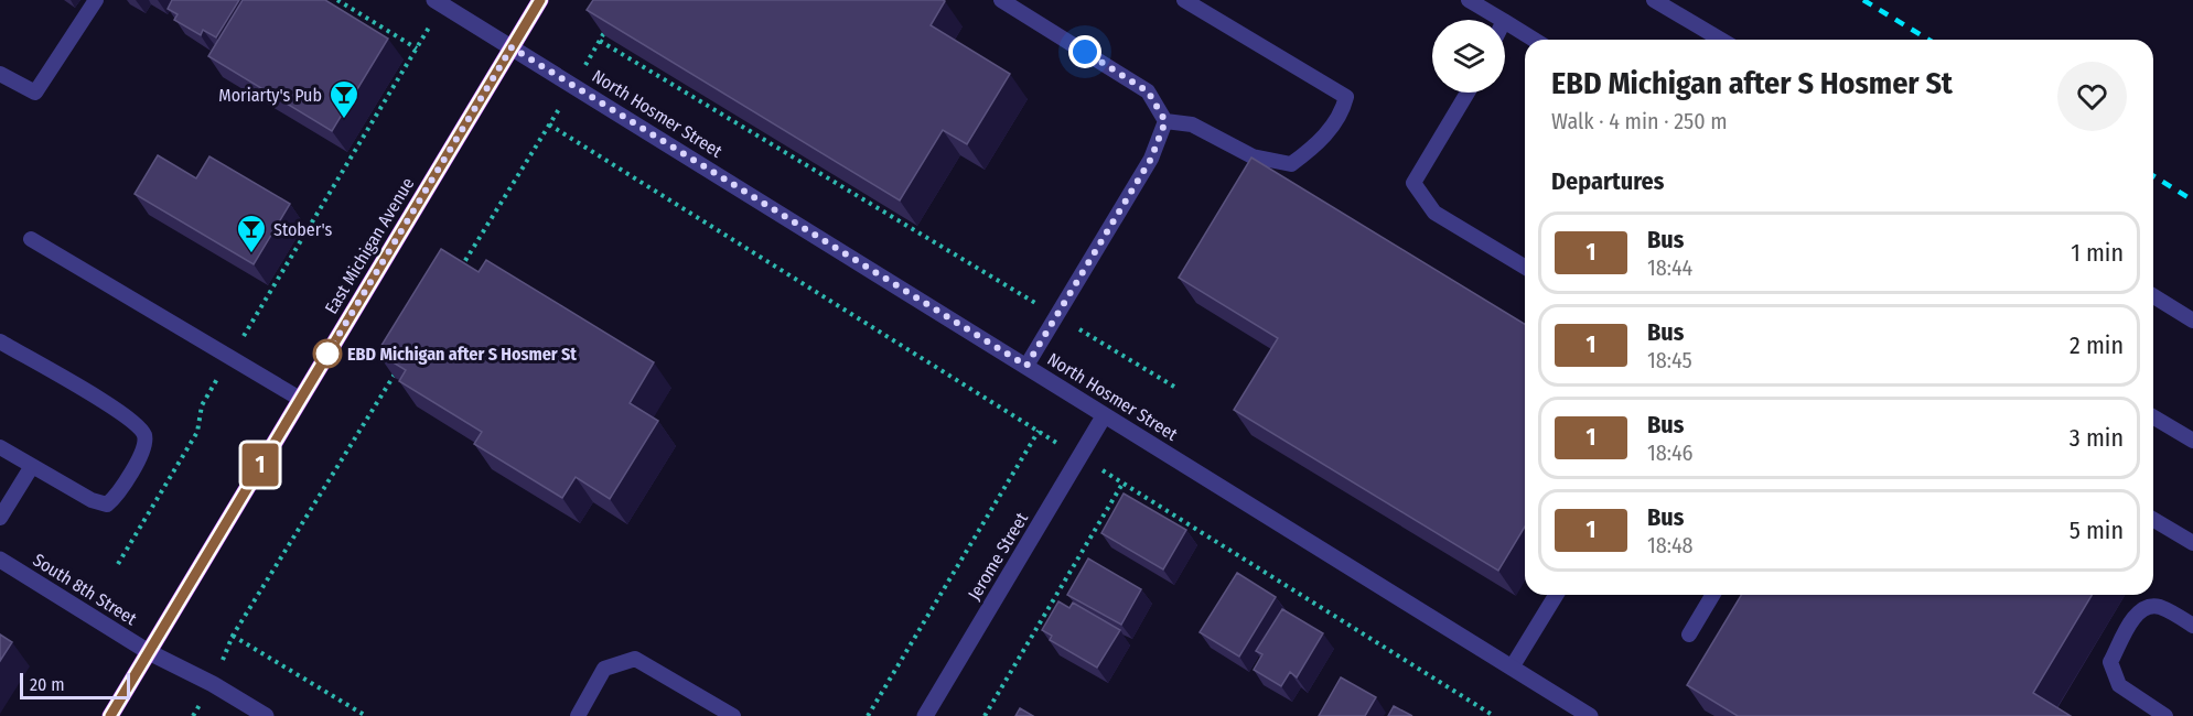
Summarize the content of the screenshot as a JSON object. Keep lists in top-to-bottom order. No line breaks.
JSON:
{"streets":{"main road":["East Michigan Avenue"],"street":["North Hosmer Street","Jerome Street","South 8th Street"]},"crossings":[["North Hosmer Street","East Michigan Avenue"],["North Hosmer Street","Jerome Street"],["East Michigan Avenue","South 8th Street"]],"places":{"bar":["Moriarty's Pub","Stober's"],"other":["EBD Michigan after S Hosmer St"]},"lines":["bus line 1"],"scale_bar":"20 m","page":{"on_map":"1","heading":[["EBD Michigan after S Hosmer St","Walk · 4 min · 250 m"],"Departures"],"list":[{"mark":"1","name":"Bus","note":"18:44","value":"1 min"},{"mark":"1","name":"Bus","note":"18:45","value":"2 min"},{"mark":"1","name":"Bus","note":"18:46","value":"3 min"},{"mark":"1","name":"Bus","note":"18:48","value":"5 min"}],"scale":"20 m"}}
